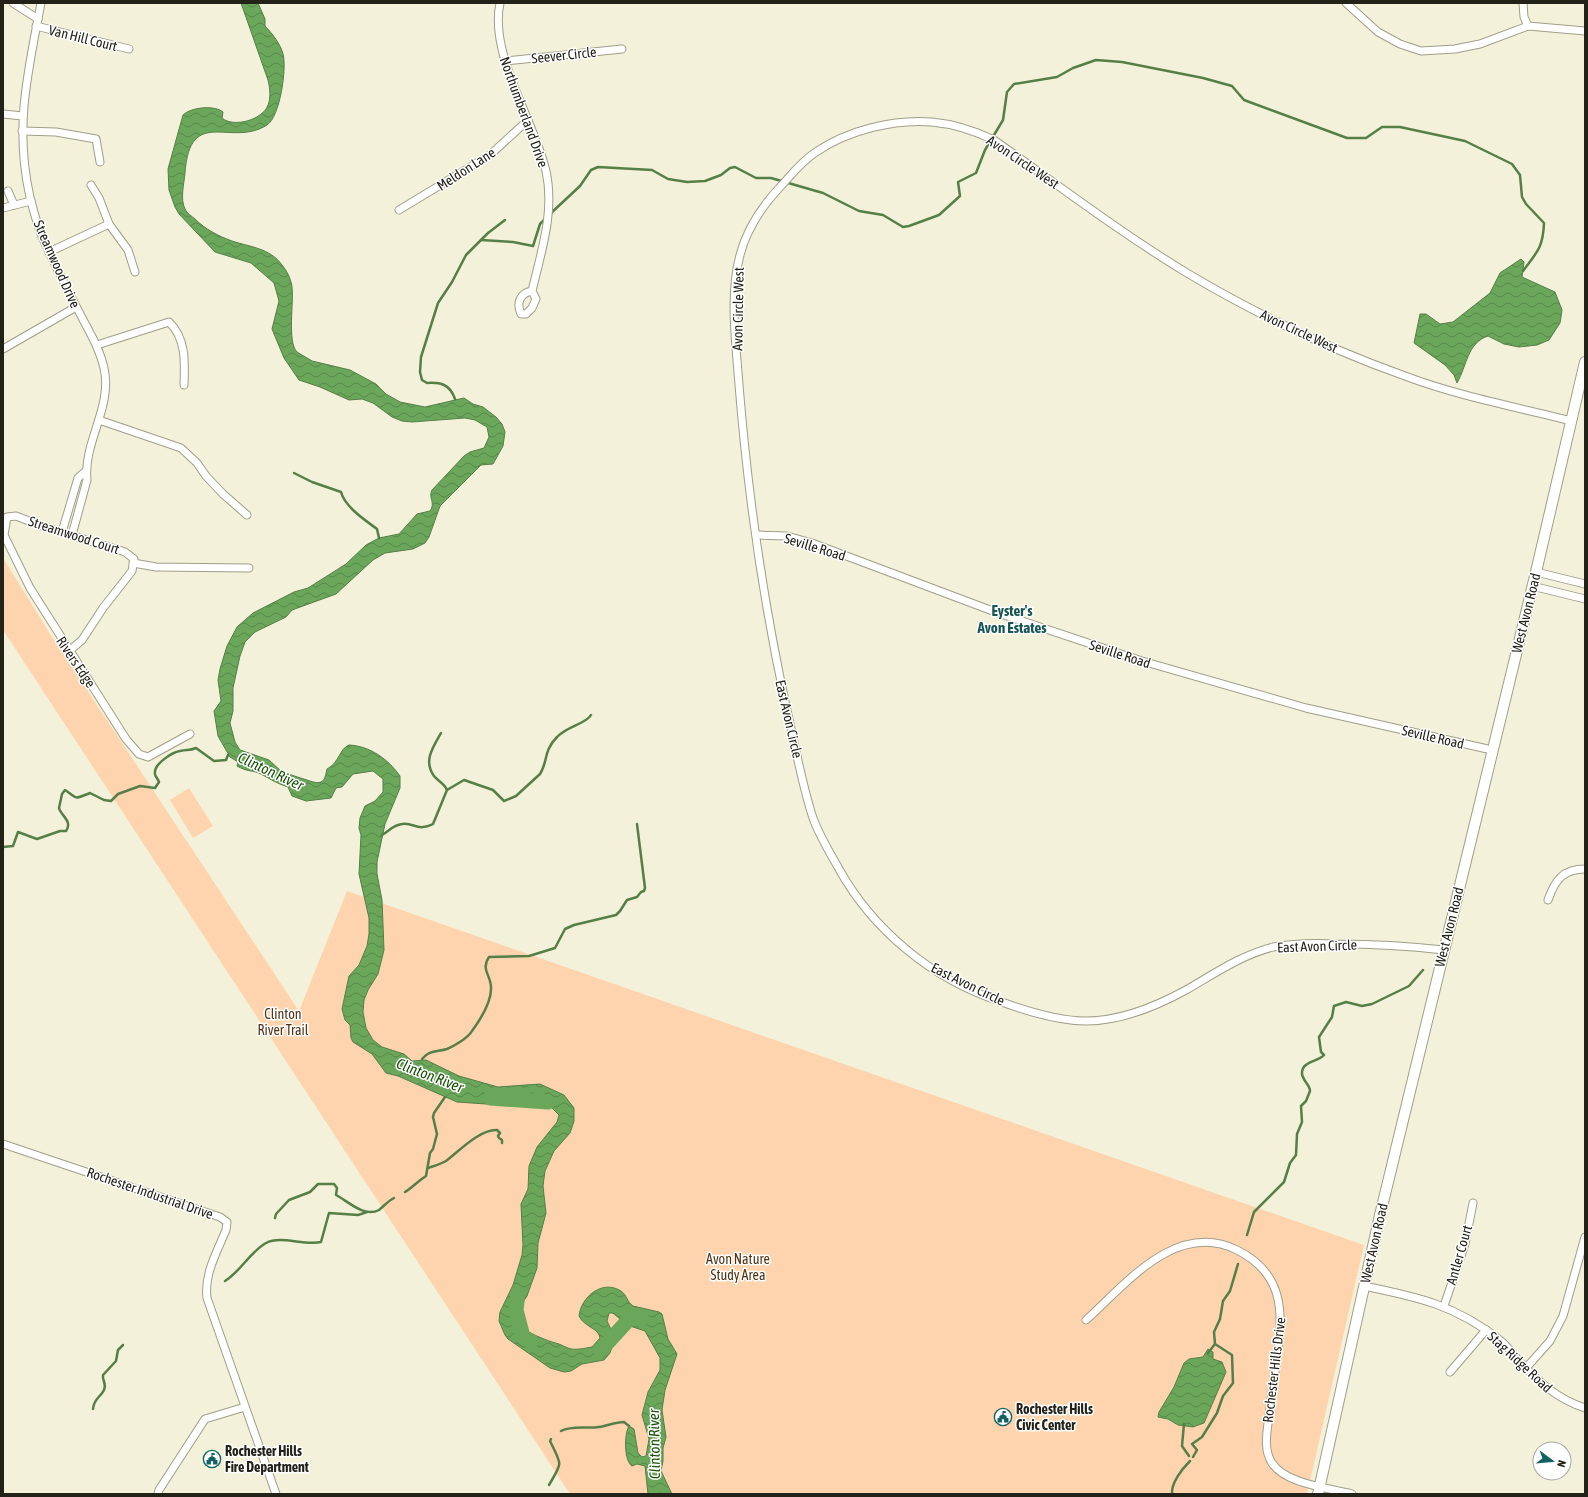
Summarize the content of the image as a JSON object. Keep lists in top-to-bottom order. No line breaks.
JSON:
{"streets":{"street":["Van Hill Court","Seever Circle","Northumberland Drive","Avon Circle West","Meldon Lane","Streamwood Drive","Streamwood Court","Seville Road","West Avon Road","Rivers Edge","East Avon Circle","Rochester Industrial Drive","Antler Court","Stag Ridge Road","Rochester Hills Drive"]},"crossings":[["Van Hill Court","Streamwood Drive"],["Seever Circle","Northumberland Drive"],["Northumberland Drive","Meldon Lane"],["Avon Circle West","Seville Road"],["Avon Circle West","West Avon Road"],["Avon Circle West","East Avon Circle"],["Streamwood Drive","Streamwood Court"],["Streamwood Court","Rivers Edge"],["Seville Road","West Avon Road"],["Seville Road","East Avon Circle"],["West Avon Road","East Avon Circle"],["West Avon Road","Stag Ridge Road"],["West Avon Road","Rochester Hills Drive"],["Antler Court","Stag Ridge Road"]],"districts":["Eyster's Avon Estates"],"water":["Clinton River"],"parks":["Clinton River Trail","Avon Nature Study Area"],"places":{"public building":["Rochester Hills Civic Center","Rochester Hills Fire Department"]},"north":"right"}
